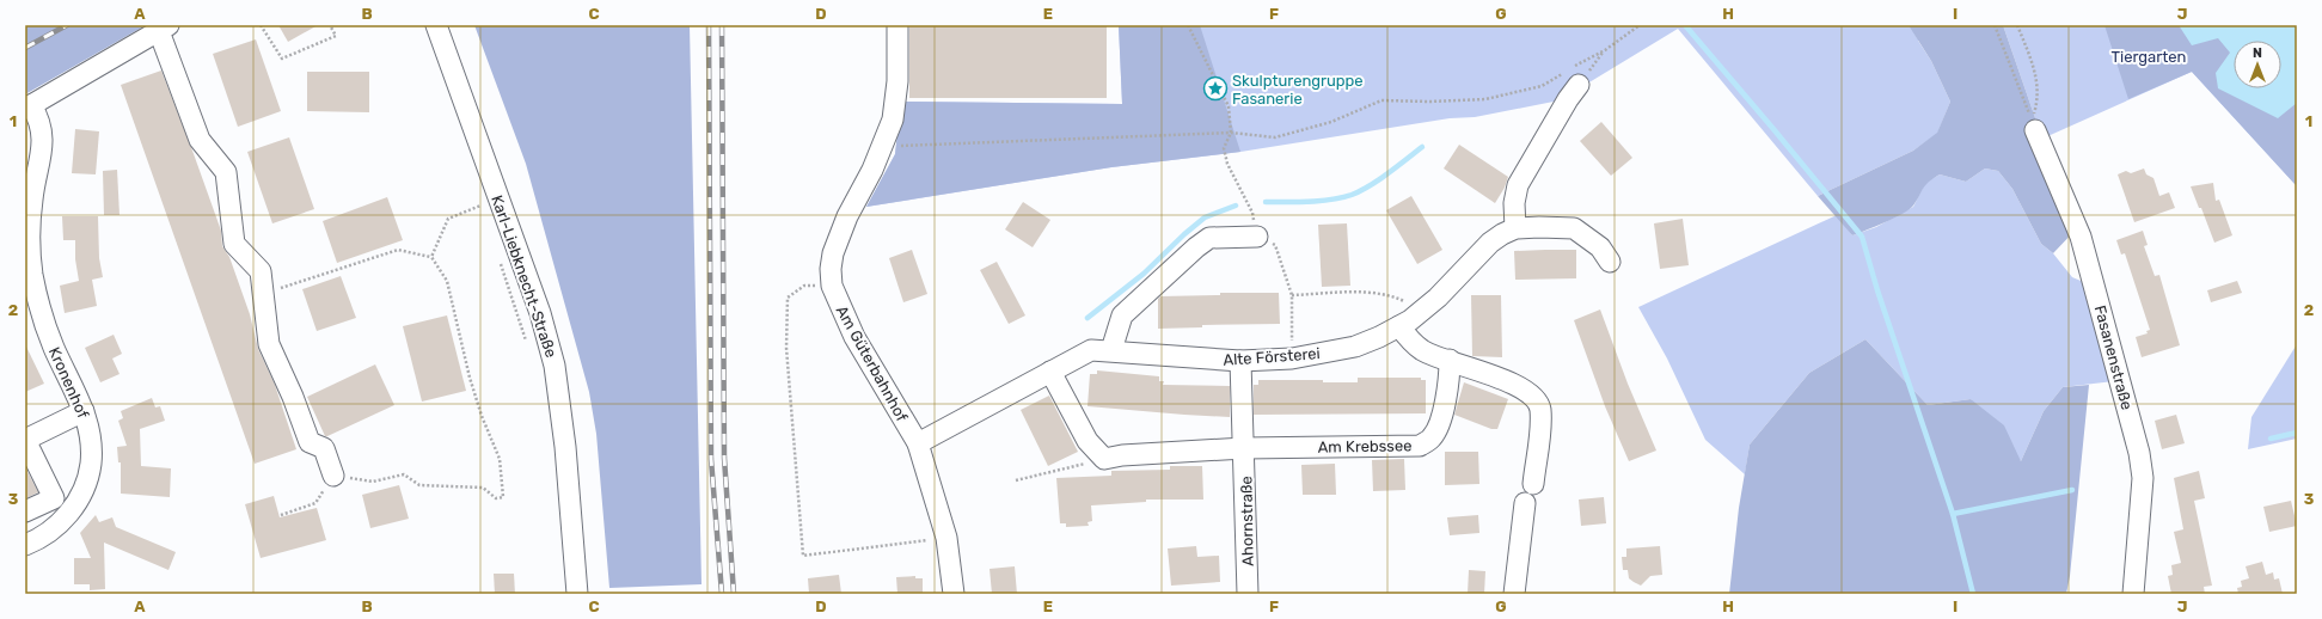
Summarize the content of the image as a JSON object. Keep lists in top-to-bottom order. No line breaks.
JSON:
{"streets":{"street":["Karl-Liebknecht-Straße","Alte Försterei","Fasanenstraße","Am Güterbahnhof","Kronenhof","Am Krebssee","Ahornstraße"]},"crossings":[["Alte Försterei","Am Güterbahnhof"],["Am Krebssee","Ahornstraße"]],"parks":["Tiergarten"],"places":{"place":["Skulpturengruppe Fasanerie"]},"north":"top","grid":{"columns":["A","B","C","D","E","F","G","H","I","J"],"rows":["1","2","3"]}}
